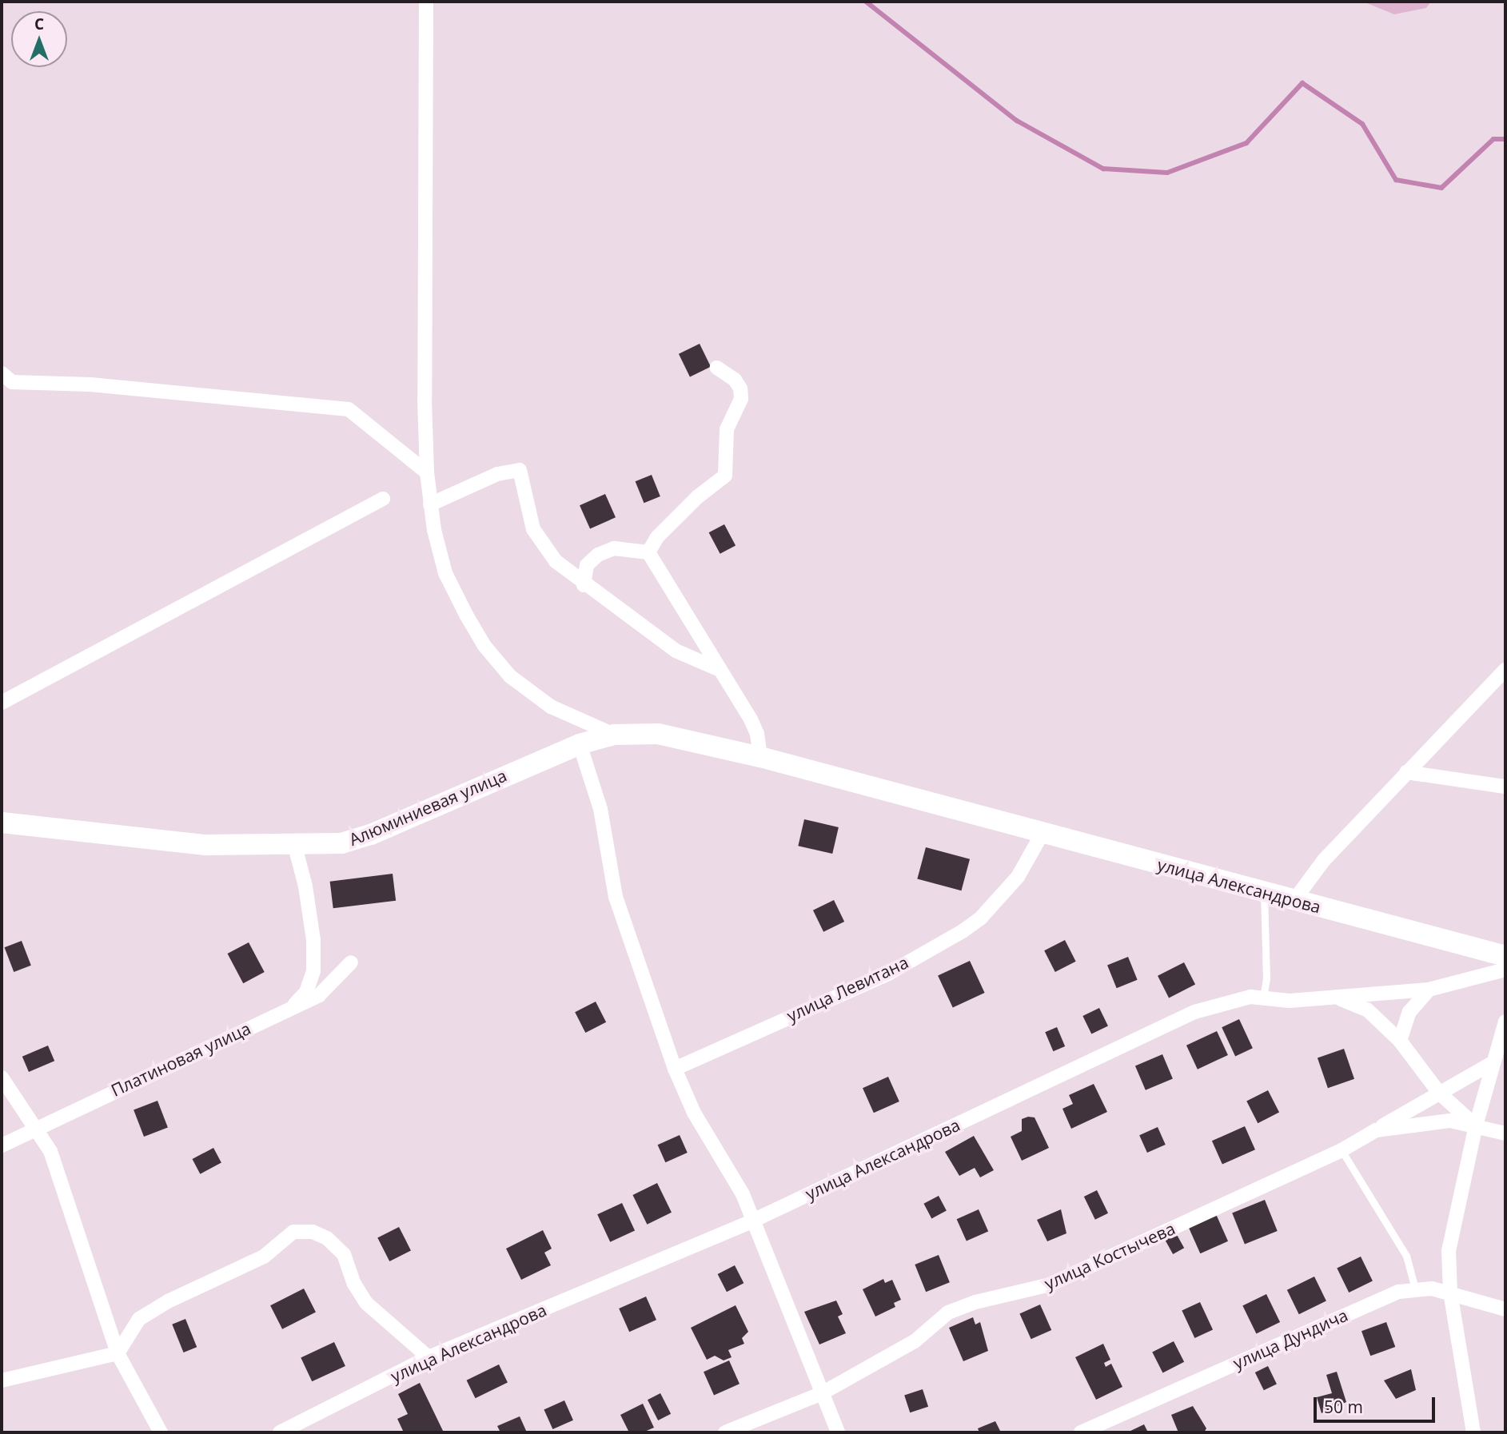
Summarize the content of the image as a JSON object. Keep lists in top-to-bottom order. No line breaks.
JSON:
{"streets":{"street":["Алюминиевая улица","улица Александрова","улица Левитана","Платиновая улица","улица Костычева","улица Дундича"]},"crossings":[["Алюминиевая улица","улица Александрова"],["улица Александрова","улица Левитана"]],"scale_bar":"50 m","north":"top"}
